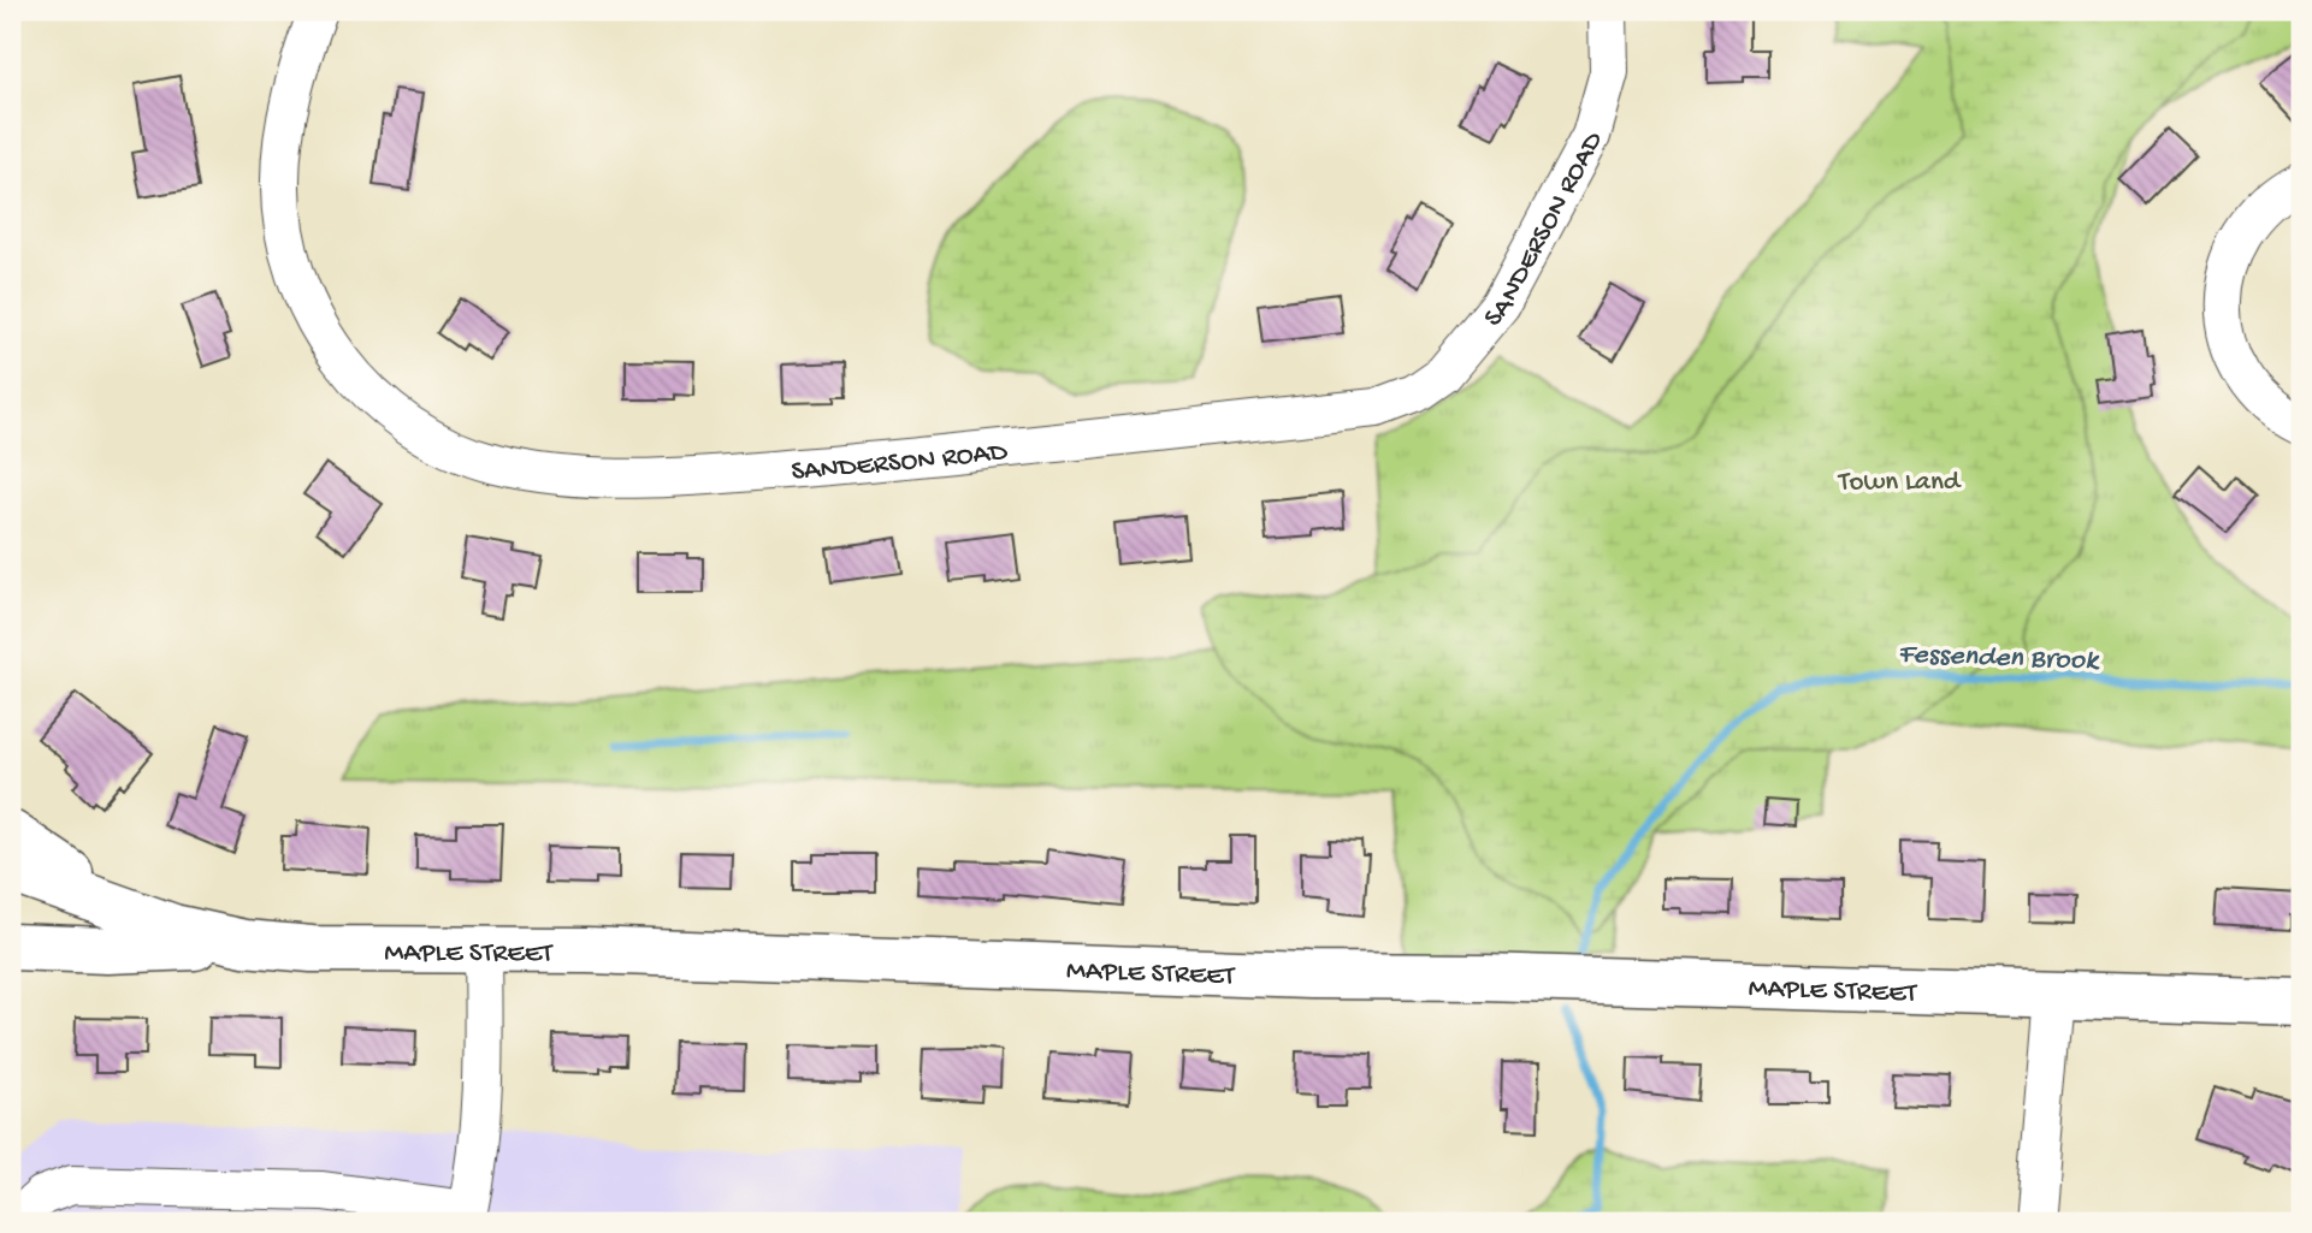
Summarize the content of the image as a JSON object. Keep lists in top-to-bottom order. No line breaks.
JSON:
{"streets":{"main road":["MAPLE STREET"],"street":["SANDERSON ROAD"]},"water":["Fessenden Brook"],"parks":["Town Land"]}
